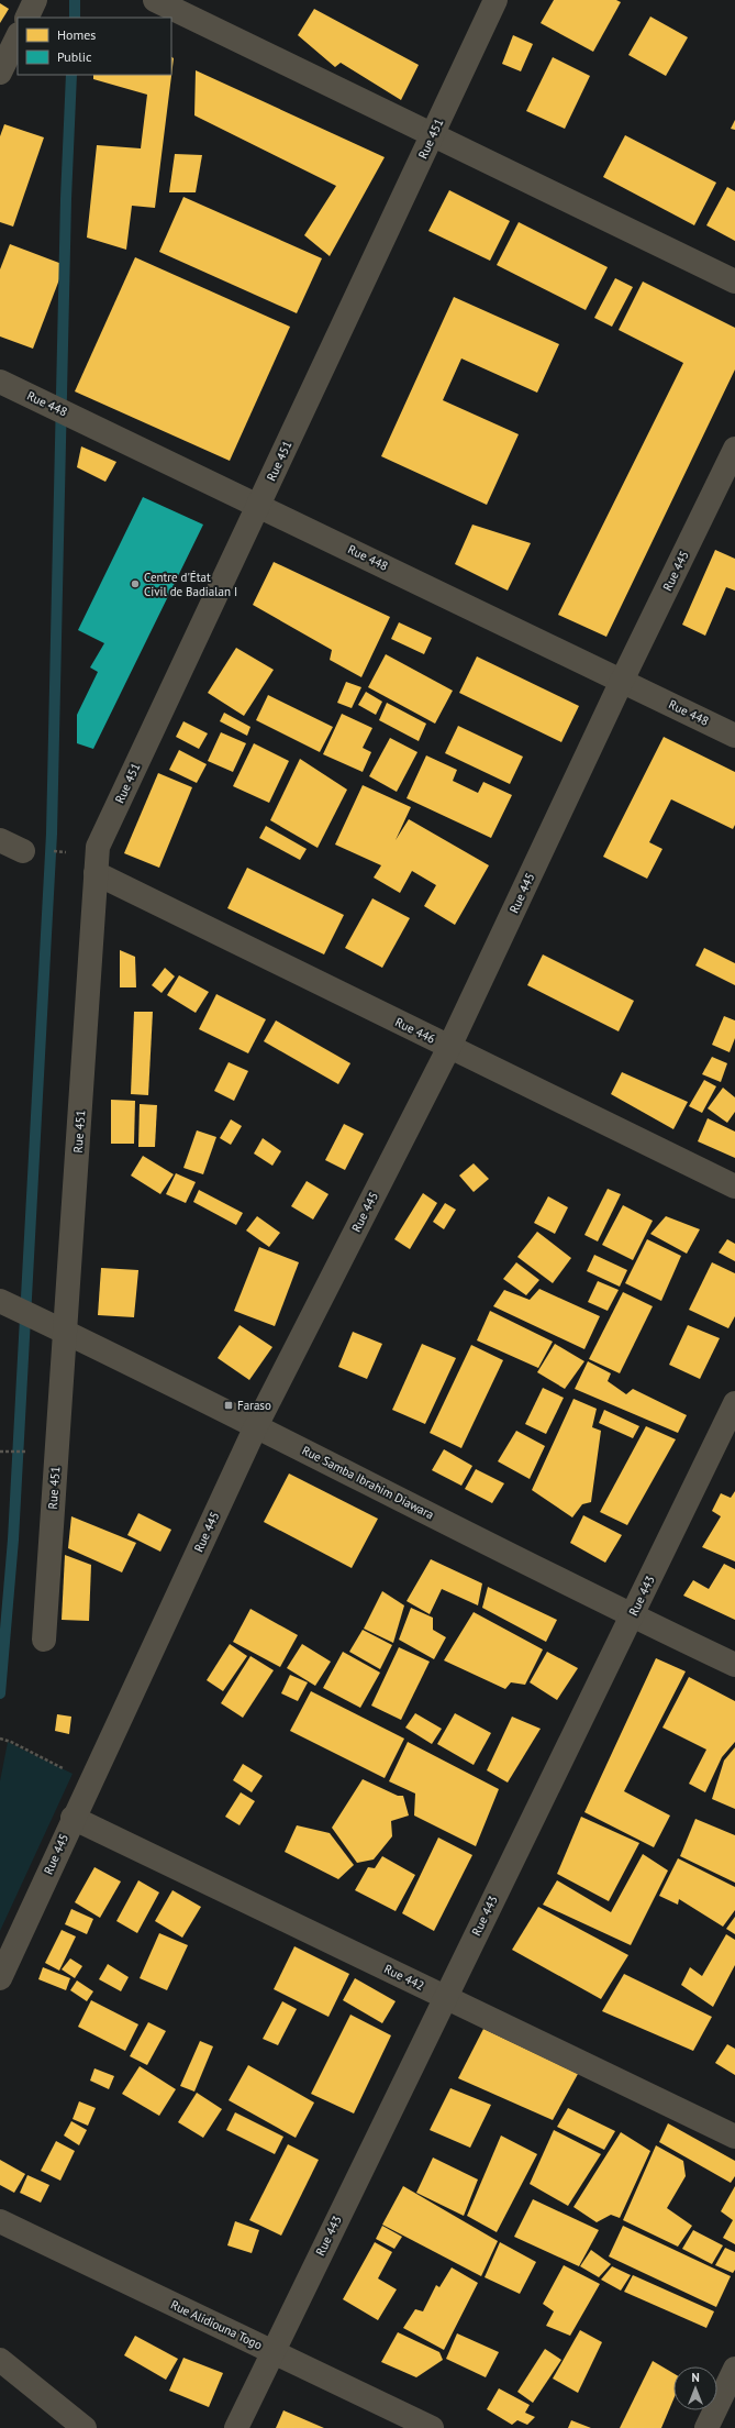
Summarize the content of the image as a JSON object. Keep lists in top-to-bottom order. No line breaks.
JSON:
{"streets":{"street":["Rue 451","Rue 448","Rue 445","Rue 446","Rue Samba Ibrahim Diawara","Rue 443","Rue 442","Rue Alidiouna Togo"]},"crossings":[["Rue 451","Rue 448"],["Rue 451","Rue 446"],["Rue 451","Rue Samba Ibrahim Diawara"],["Rue 448","Rue 445"],["Rue 445","Rue 446"],["Rue 445","Rue Samba Ibrahim Diawara"],["Rue 445","Rue 442"],["Rue Samba Ibrahim Diawara","Rue 443"],["Rue 443","Rue 442"],["Rue 443","Rue Alidiouna Togo"]],"places":{"other":["Centre d'État Civil de Badialan I"],"transit":["Faraso"]},"legend":["Homes","Public"],"north":"top"}
